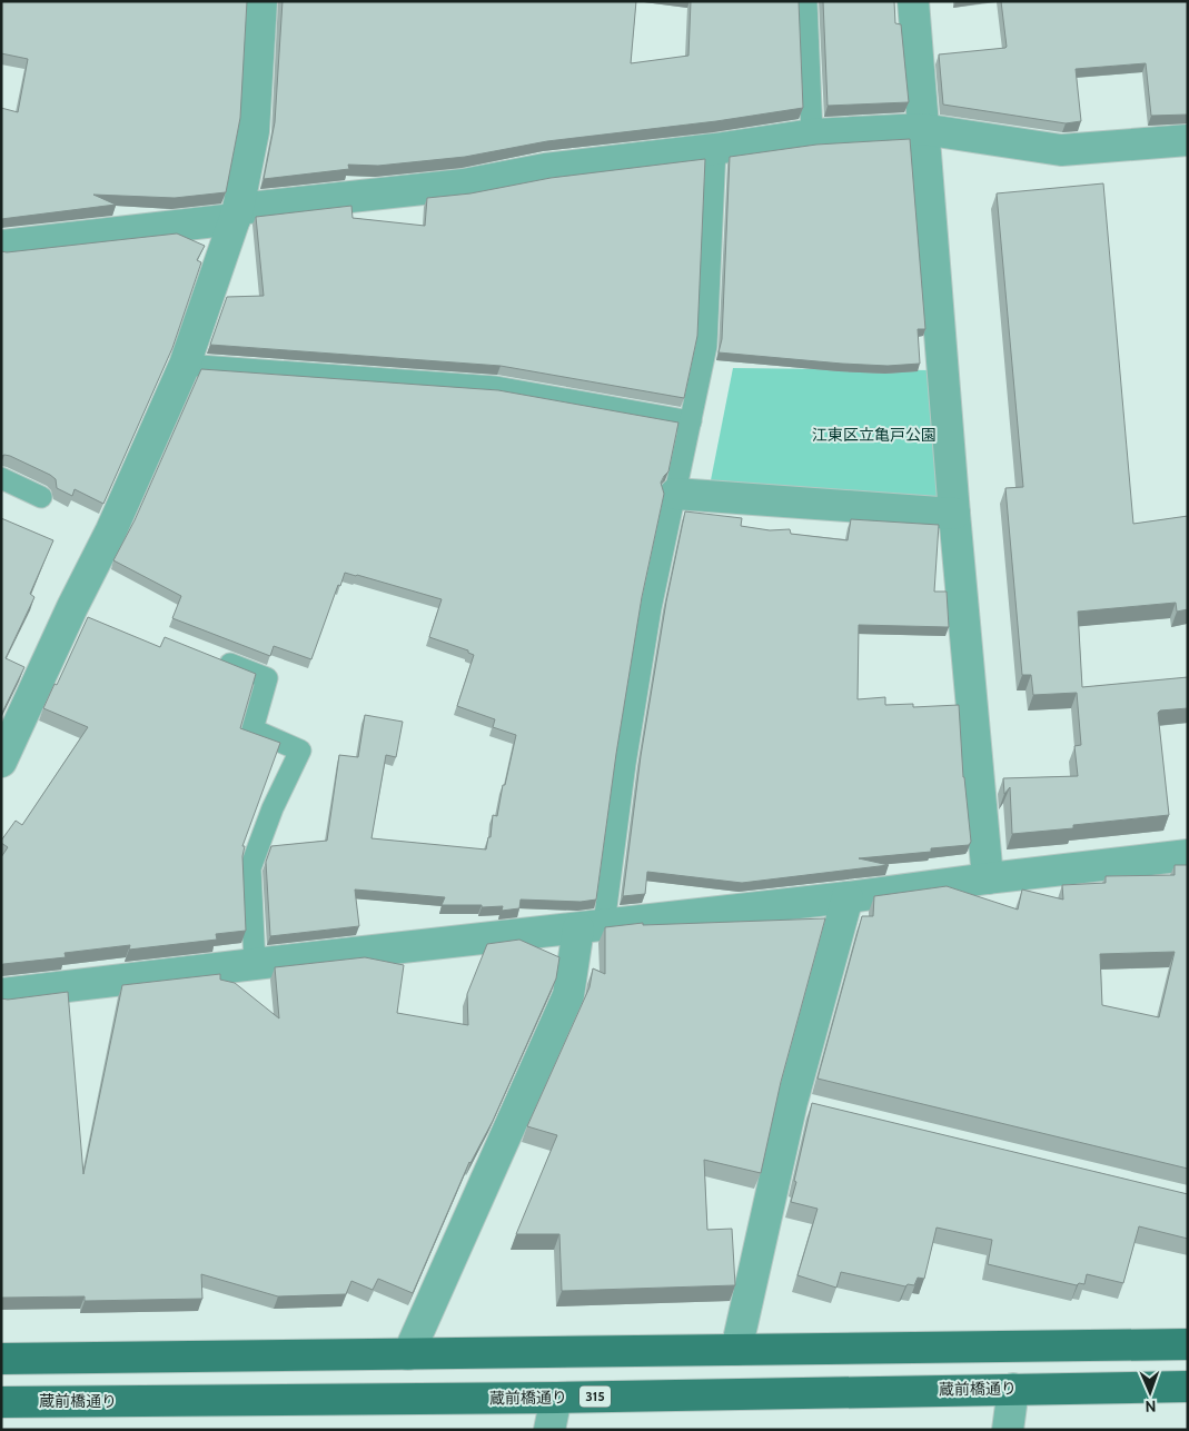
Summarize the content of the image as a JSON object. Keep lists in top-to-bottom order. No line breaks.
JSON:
{"streets":{"main road":["蔵前橋通り","315"]},"parks":["江東区立亀戸公園"],"north":"bottom"}
